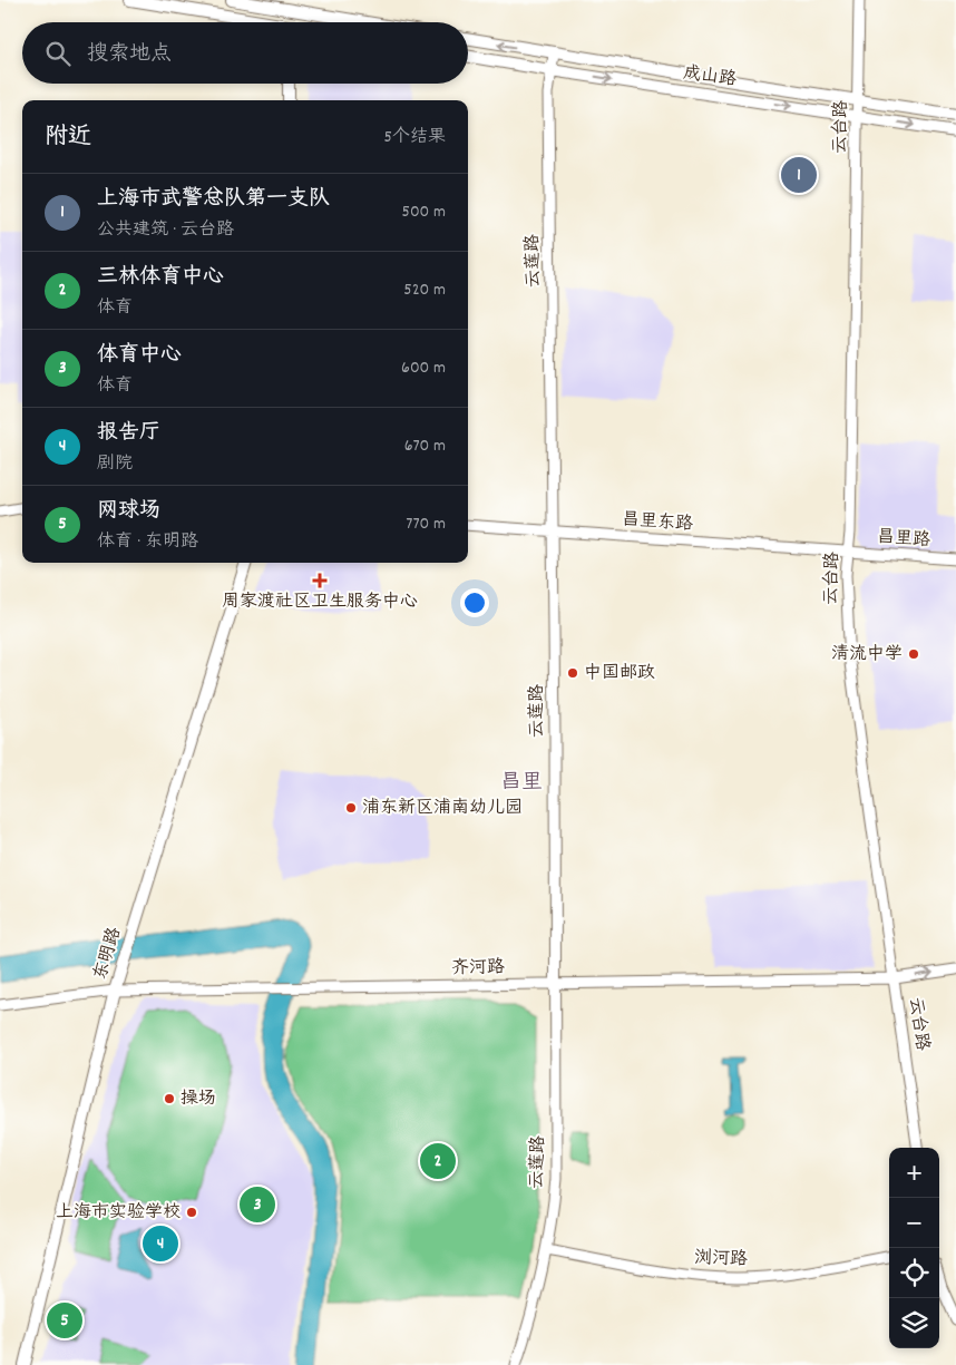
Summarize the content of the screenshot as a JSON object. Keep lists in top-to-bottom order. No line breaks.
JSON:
{"streets":{"main road":["成山路","东明路"],"street":["云台路","云莲路","昌里东路","昌里路","齐河路","浏河路"]},"crossings":[["成山路","云台路"],["成山路","云莲路"],["云台路","昌里东路"],["云台路","昌里路"],["云台路","齐河路"],["云莲路","昌里东路"],["云莲路","齐河路"],["云莲路","浏河路"],["昌里东路","昌里路"],["东明路","齐河路"]],"districts":["昌里"],"places":{"health":["周家渡社区卫生服务中心"],"other":["清流中学","中国邮政","浦东新区浦南幼儿园","操场","上海市实验学校"]},"page":{"search":"搜索地点","heading":["附近","5个结果"],"pins":["1","2","3","4","5"],"list":[{"mark":"1","name":"上海市武警总队第一支队","note":"公共建筑 · 云台路","value":"500 m"},{"mark":"2","name":"三林体育中心","note":"体育","value":"520 m"},{"mark":"3","name":"体育中心","note":"体育","value":"600 m"},{"mark":"4","name":"报告厅","note":"剧院","value":"670 m"},{"mark":"5","name":"网球场","note":"体育 · 东明路","value":"770 m"}],"map_buttons":["+","−"]}}
